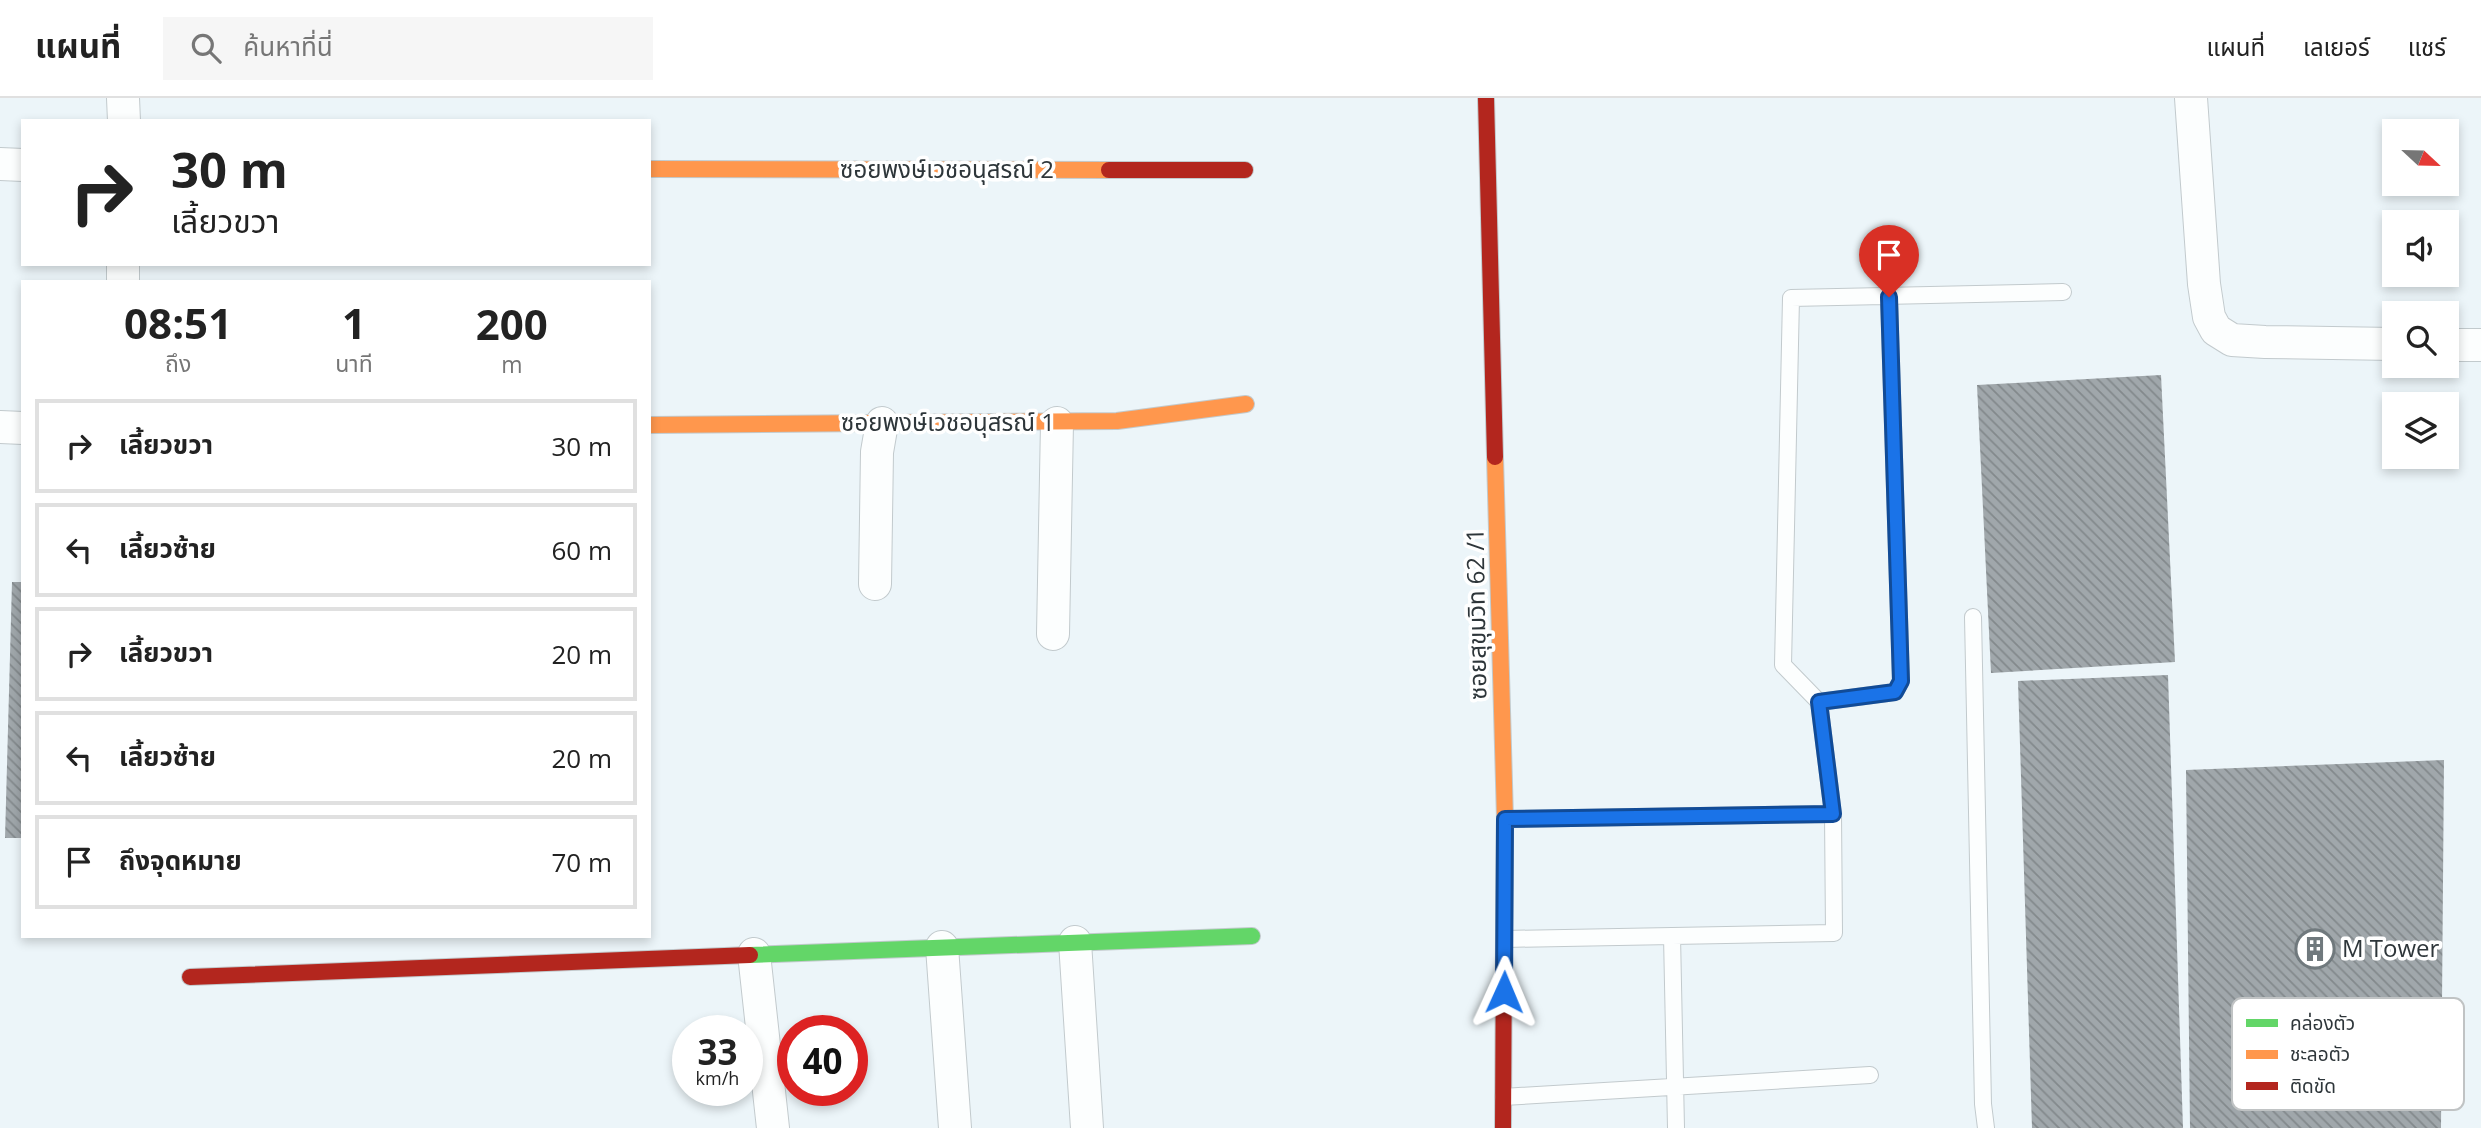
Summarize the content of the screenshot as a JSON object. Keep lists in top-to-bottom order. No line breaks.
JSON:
{"streets":{"street":["ซอยพงษ์เวชอนุสรณ์ 2","ซอยพงษ์เวชอนุสรณ์ 1","ซอยสุขุมวิท 62 /1"]},"places":{"building":["M Tower"]},"legend":["คล่องตัว","ชะลอตัว","ติดขัด"],"north":"right","page":{"header":"แผนที่","search":"ค้นหาที่นี่","nav":["แผนที่","เลเยอร์","แชร์"],"turn":["30 m","เลี้ยวขวา"],"eta":["08:51","ถึง","1","นาที","200","m"],"list":[{"name":"เลี้ยวขวา","value":"30 m"},{"name":"เลี้ยวซ้าย","value":"60 m"},{"name":"เลี้ยวขวา","value":"20 m"},{"name":"เลี้ยวซ้าย","value":"20 m"},{"name":"ถึงจุดหมาย","value":"70 m"}],"speed":"33 km/h","limit":"40"}}
